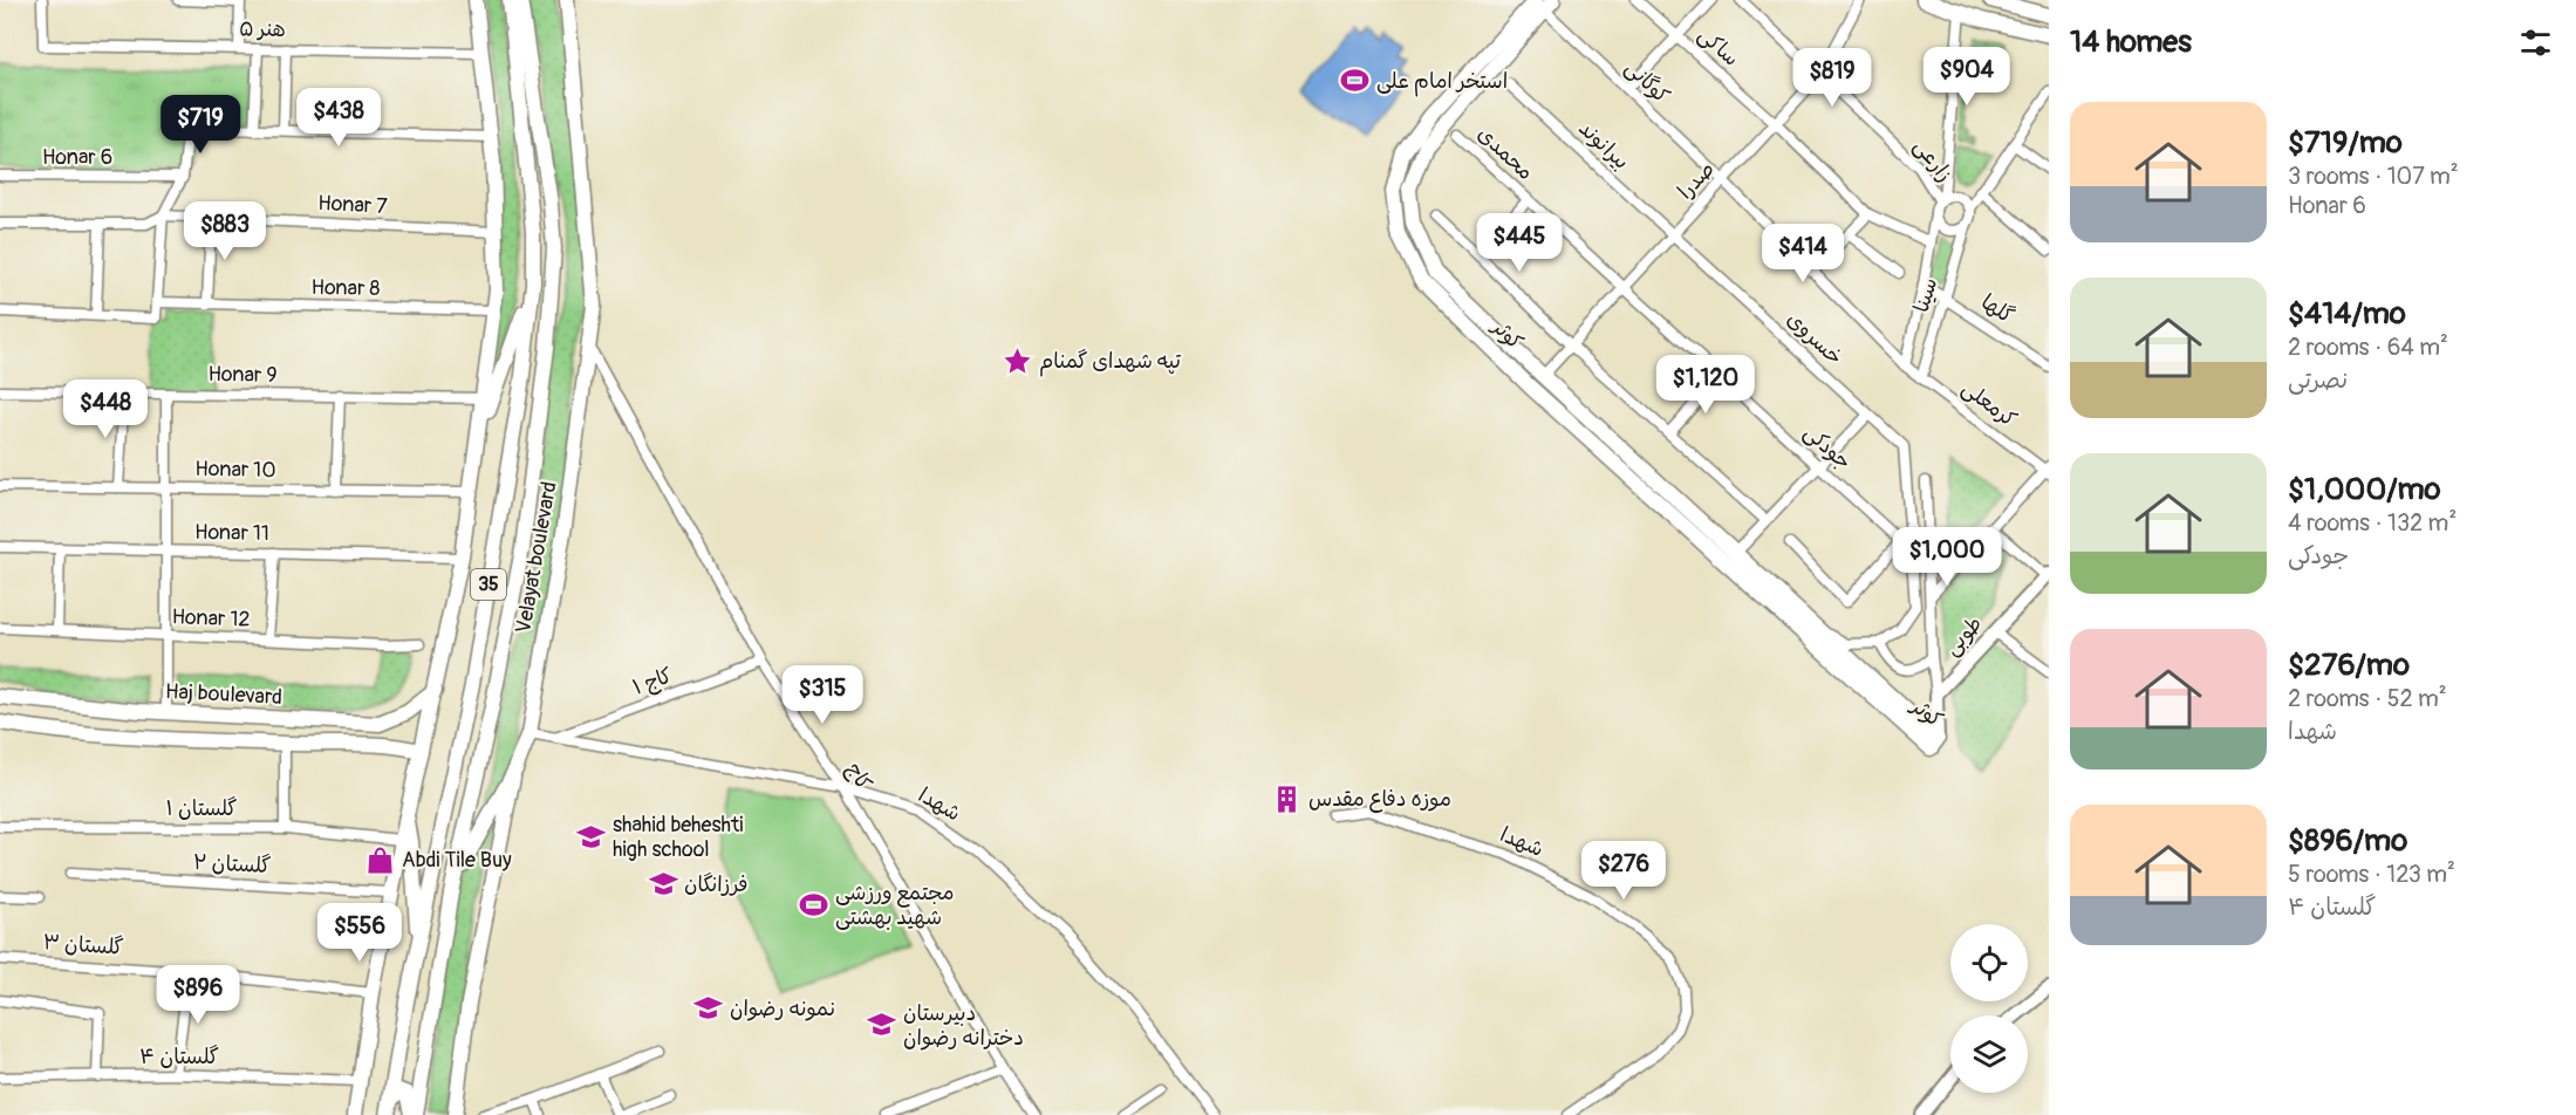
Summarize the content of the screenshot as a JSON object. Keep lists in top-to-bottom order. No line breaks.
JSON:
{"streets":{"main road":["کوثر","Velayat boulevard","35","Haj boulevard"],"street":["هنر ۵","ساکی","کوگانی","بیرانوند","محمدی","Honar 6","زارعی","صدرا","Honar 7","Honar 8","سینا","گلها","خسروی","Honar 9","کرمعلی","جودکی","Honar 10","Honar 11","Honar 12","طوبی","کاج ۱","کاج","شهدا","گلستان ۱","گلستان ۲","گلستان ۳","گلستان ۴"]},"crossings":[["ساکی","صدرا"],["کوگانی","صدرا"],["کوگانی","کوثر"],["کوگانی","کرمعلی"],["بیرانوند","صدرا"],["بیرانوند","خسروی"],["محمدی","صدرا"],["محمدی","جودکی"],["زارعی","صدرا"],["زارعی","سینا"],["صدرا","کوثر"],["صدرا","خسروی"],["صدرا","جودکی"],["سینا","گلها"],["سینا","کرمعلی"],["خسروی","جودکی"],["Velayat boulevard","35"],["Velayat boulevard","کاج"],["Velayat boulevard","شهدا"],["کاج ۱","کاج"],["کاج ۱","شهدا"],["کاج","شهدا"]],"places":{"sports":["استخر امام علی","مجتمع ورزشی شهید بهشتی"],"place":["تپه شهدای گمنام"],"building":["موزه دفاع مقدس"],"school or university":["shahid beheshti high school","فرزانگان","نمونه رضوان","دبیرستان دخترانه رضوان"],"shop":["Abdi Tile Buy"]},"page":{"heading":"14 homes","price":["$904","$819","$438","$719","$883","$445","$414","$1,120","$448","$1,000","$315","$276","$556","$896"],"list":[{"name":"$719/mo","note":"3 rooms · 107 m² · Honar 6"},{"name":"$414/mo","note":"2 rooms · 64 m² · نصرتی"},{"name":"$1,000/mo","note":"4 rooms · 132 m² · جودکی"},{"name":"$276/mo","note":"2 rooms · 52 m² · شهدا"},{"name":"$896/mo","note":"5 rooms · 123 m² · گلستان ۴"}]}}
